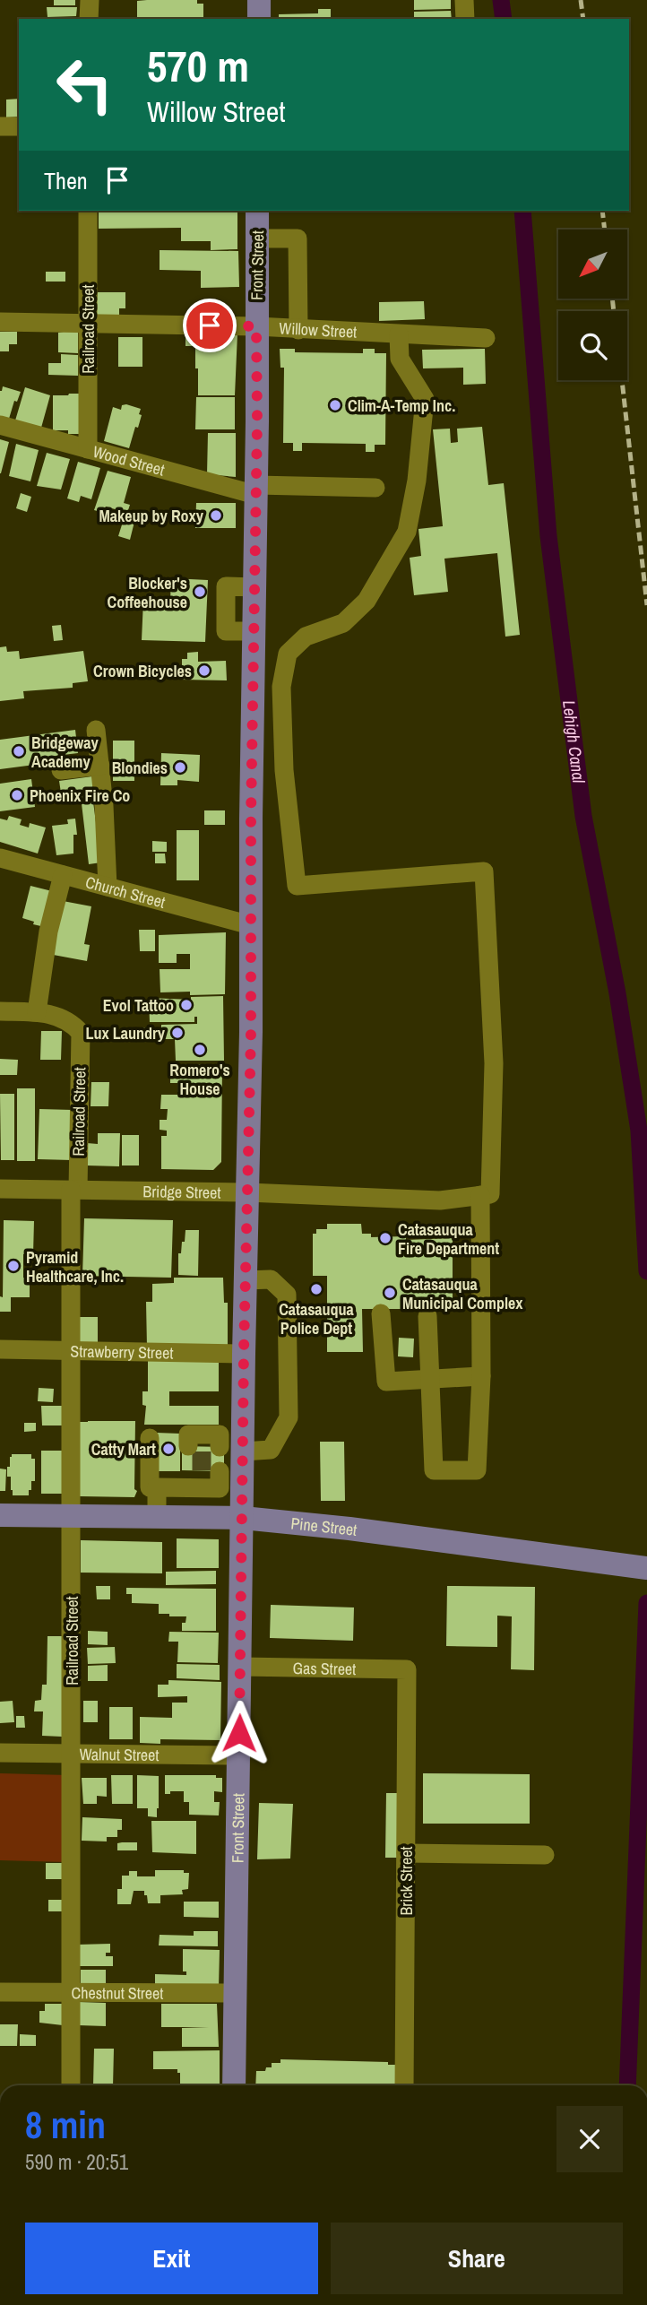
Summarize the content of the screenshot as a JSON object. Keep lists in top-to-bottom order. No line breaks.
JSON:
{"streets":{"main road":["Front Street","Pine Street"],"street":["Railroad Street","Willow Street","Wood Street","Church Street","Bridge Street","Strawberry Street","Gas Street","Walnut Street","Brick Street","Chestnut Street"]},"crossings":[["Front Street","Willow Street"],["Front Street","Wood Street"],["Front Street","Church Street"],["Front Street","Bridge Street"],["Front Street","Strawberry Street"],["Front Street","Pine Street"],["Front Street","Gas Street"],["Front Street","Walnut Street"],["Front Street","Chestnut Street"],["Railroad Street","Willow Street"],["Railroad Street","Wood Street"],["Railroad Street","Bridge Street"],["Railroad Street","Strawberry Street"],["Railroad Street","Pine Street"],["Railroad Street","Walnut Street"],["Railroad Street","Chestnut Street"],["Gas Street","Brick Street"]],"water":["Lehigh Canal"],"places":["Clim-A-Temp Inc.","Makeup by Roxy","Blocker's Coffeehouse","Crown Bicycles","Bridgeway Academy","Blondies","Phoenix Fire Co","Evol Tattoo","Lux Laundry","Romero's House","Catasauqua Fire Department","Pyramid Healthcare, Inc.","Catasauqua Police Dept","Catasauqua Municipal Complex","Catty Mart"],"north":"bottom left","page":{"turn":["570 m","Willow Street"],"then":"Then","heading":["8 min","590 m · 20:51"],"buttons":["Exit","Share"]}}
